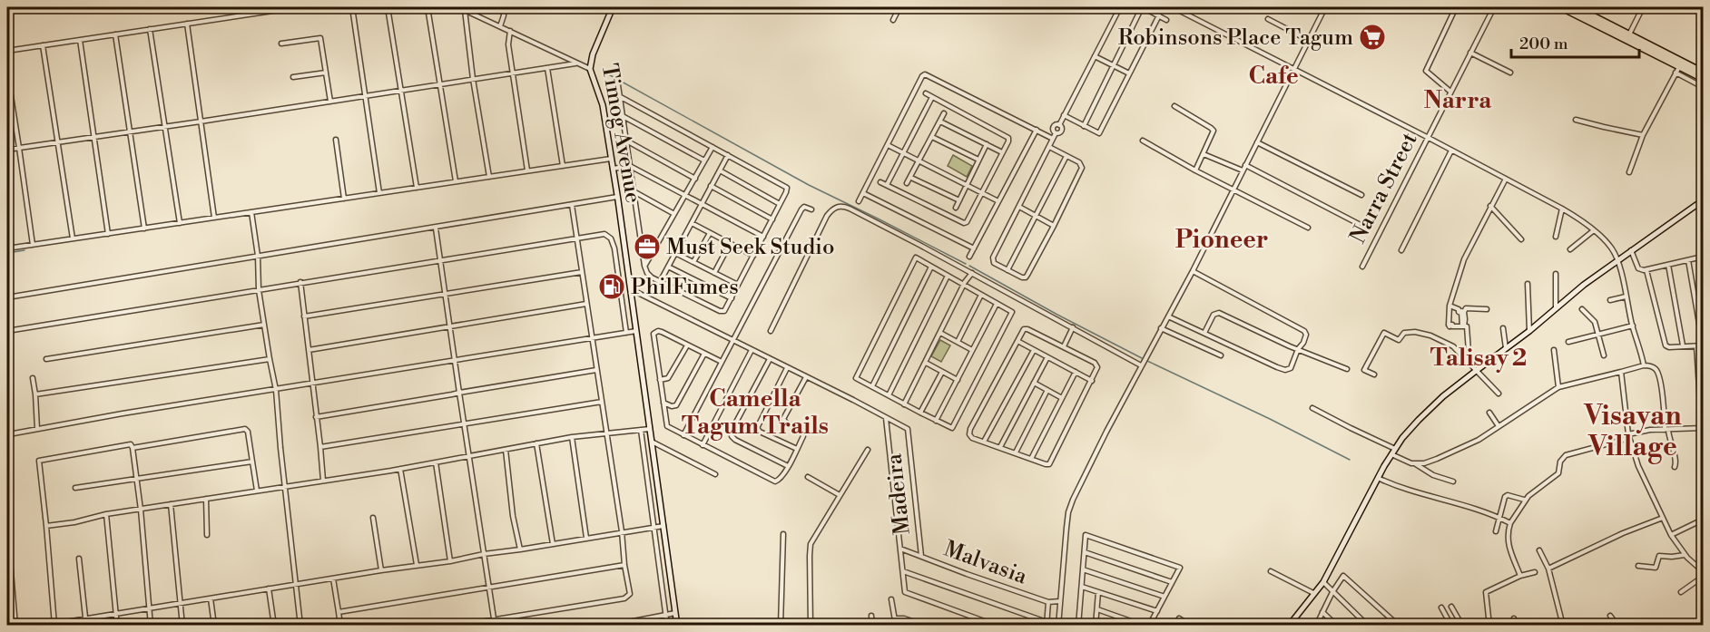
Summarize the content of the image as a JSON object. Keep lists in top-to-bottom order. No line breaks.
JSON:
{"streets":{"main road":["Timog Avenue"],"street":["Narra Street","Madeira","Malvasia"]},"crossings":[["Madeira","Malvasia"]],"districts":["Cafe","Narra","Pioneer","Talisay 2","Camella Tagum Trails","Visayan Village"],"places":{"supermarket":["Robinsons Place Tagum"],"office":["Must Seek Studio"],"fuel station":["PhilFumes"]},"scale_bar":"200 m"}
